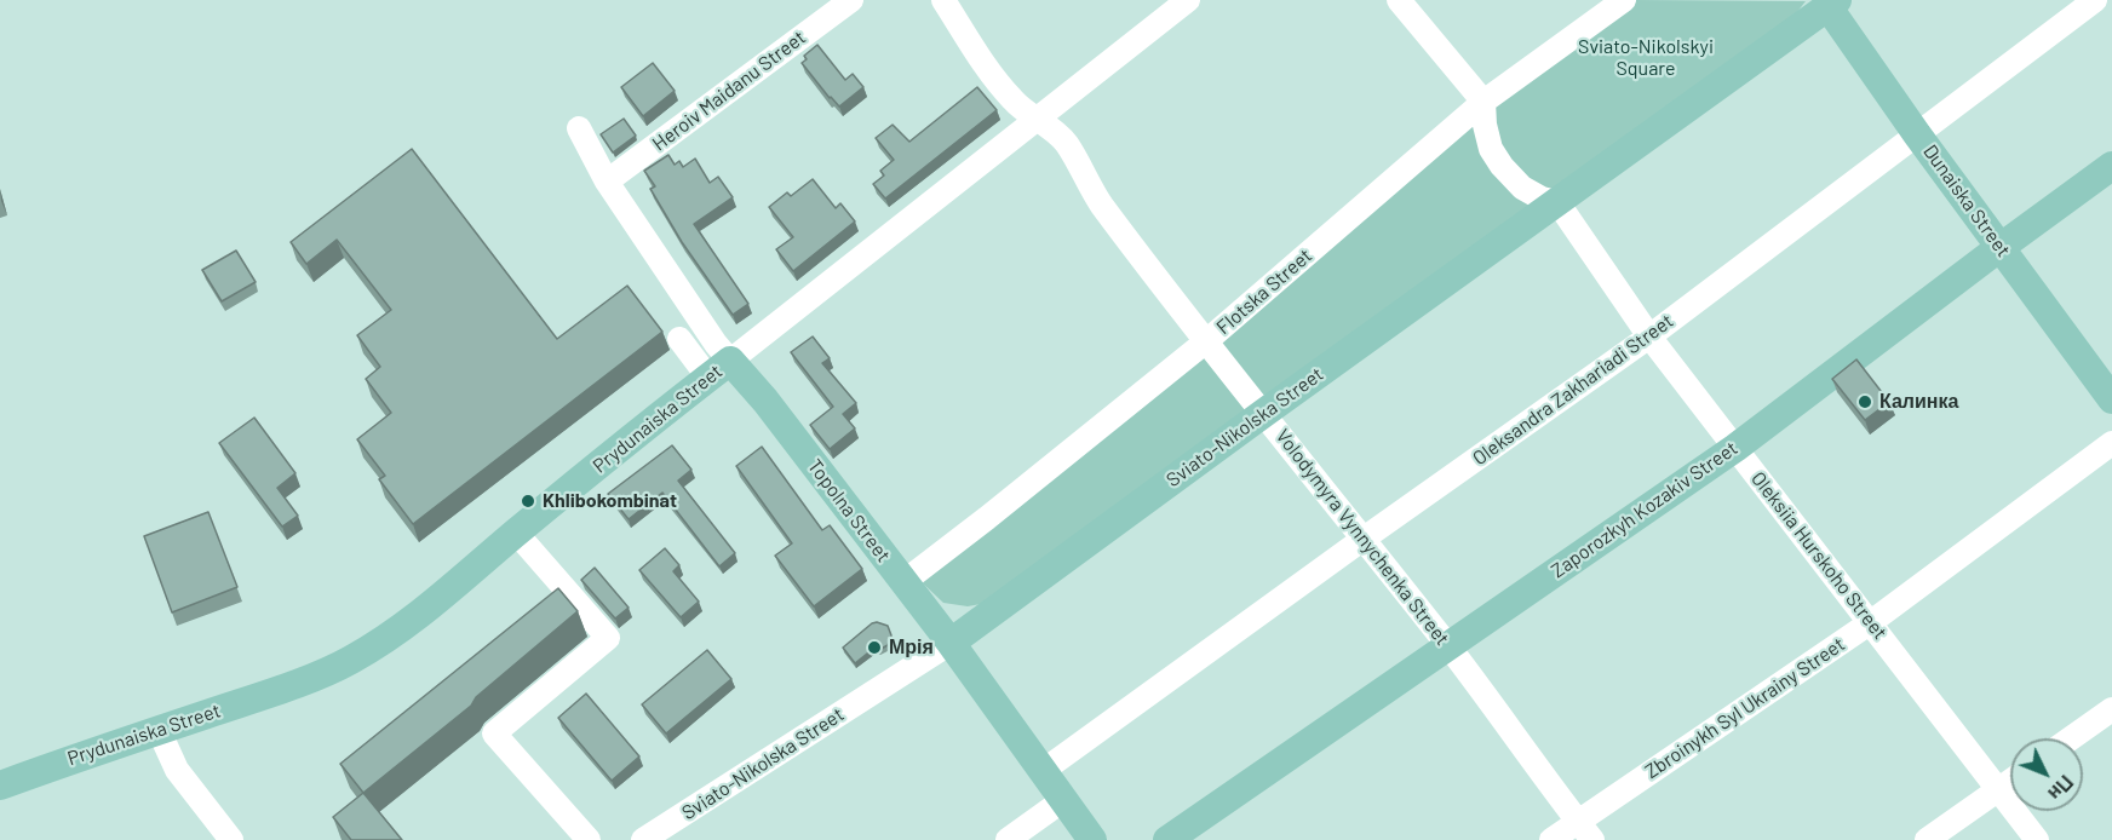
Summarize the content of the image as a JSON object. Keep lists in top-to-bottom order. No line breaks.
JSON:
{"streets":{"main road":["Dunaiska Street","Prydunaiska Street","Sviato-Nikolska Street","Zaporozkyh Kozakiv Street","Topolna Street"],"street":["Heroiv Maidanu Street","Flotska Street","Oleksandra Zakhariadi Street","Volodymyra Vynnychenka Street","Oleksiia Hurskoho Street","Zbroinykh Syl Ukrainy Street"]},"crossings":[["Heroiv Maidanu Street","Topolna Street"],["Dunaiska Street","Oleksandra Zakhariadi Street"],["Dunaiska Street","Sviato-Nikolska Street"],["Dunaiska Street","Zaporozkyh Kozakiv Street"],["Flotska Street","Topolna Street"],["Flotska Street","Volodymyra Vynnychenka Street"],["Oleksandra Zakhariadi Street","Topolna Street"],["Oleksandra Zakhariadi Street","Volodymyra Vynnychenka Street"],["Oleksandra Zakhariadi Street","Oleksiia Hurskoho Street"],["Prydunaiska Street","Topolna Street"],["Prydunaiska Street","Volodymyra Vynnychenka Street"],["Sviato-Nikolska Street","Topolna Street"],["Sviato-Nikolska Street","Volodymyra Vynnychenka Street"],["Sviato-Nikolska Street","Oleksiia Hurskoho Street"],["Zaporozkyh Kozakiv Street","Volodymyra Vynnychenka Street"],["Zaporozkyh Kozakiv Street","Oleksiia Hurskoho Street"],["Volodymyra Vynnychenka Street","Zbroinykh Syl Ukrainy Street"],["Oleksiia Hurskoho Street","Zbroinykh Syl Ukrainy Street"]],"parks":["Sviato-Nikolskyi Square"],"places":["Калинка","Khlibokombinat","Мрія"],"north":"bottom right"}
